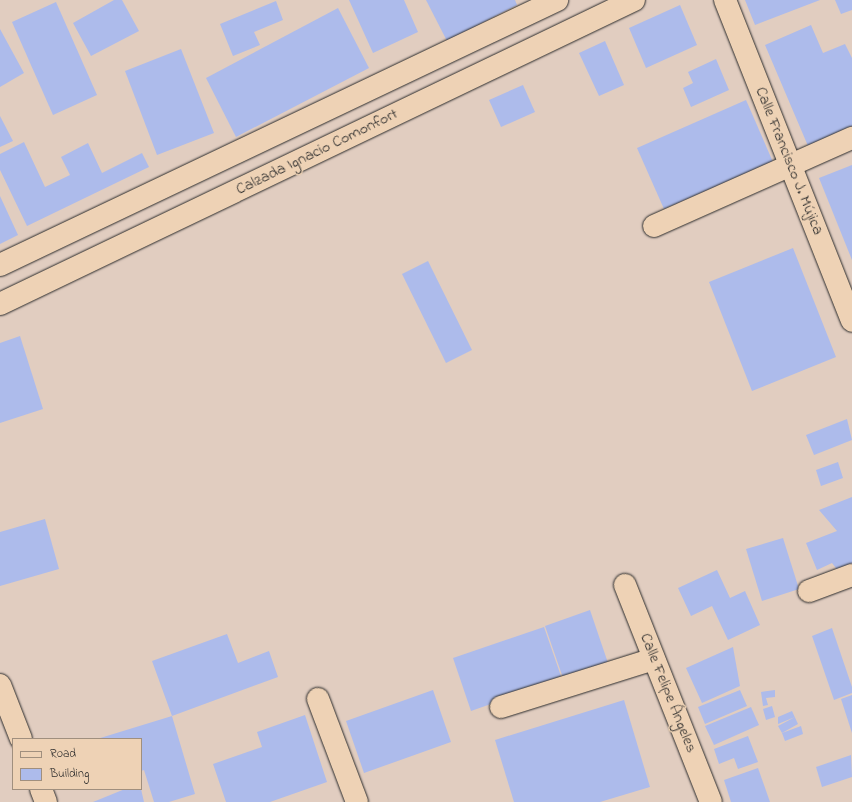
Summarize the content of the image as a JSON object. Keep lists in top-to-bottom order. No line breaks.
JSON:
{"streets":{"main road":["Calzada Ignacio Comonfort","Calle Francisco J. Mújica","Calle Felipe Ángeles"]},"legend":["Road","Building"]}
